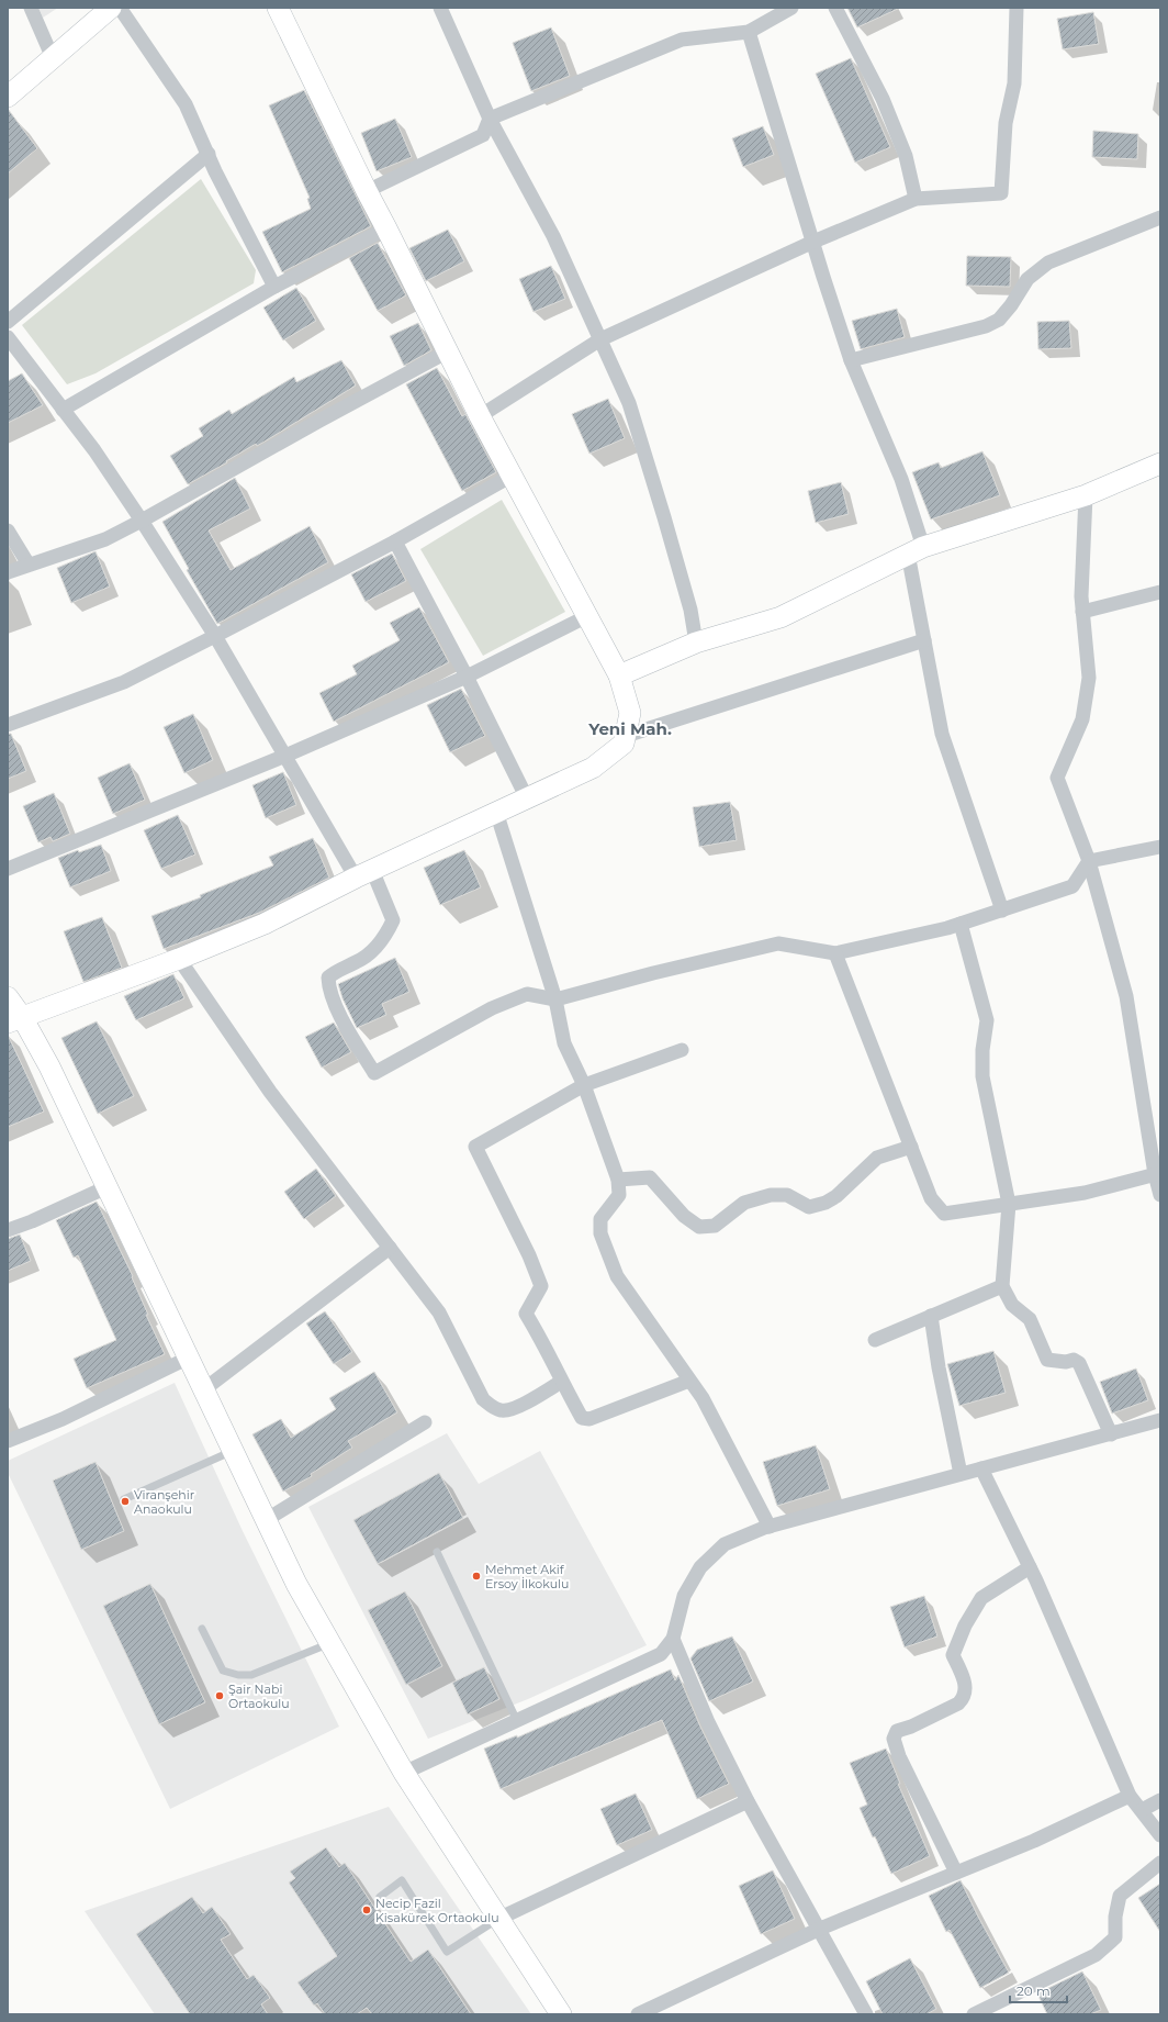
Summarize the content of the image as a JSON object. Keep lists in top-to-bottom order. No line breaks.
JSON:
{"districts":["Yeni Mah."],"places":["Viranşehir Anaokulu","Mehmet Akif Ersoy İlkokulu","Şair Nabi Ortaokulu","Necip Fazil Kisakürek Ortaokulu"],"scale_bar":"20 m"}
